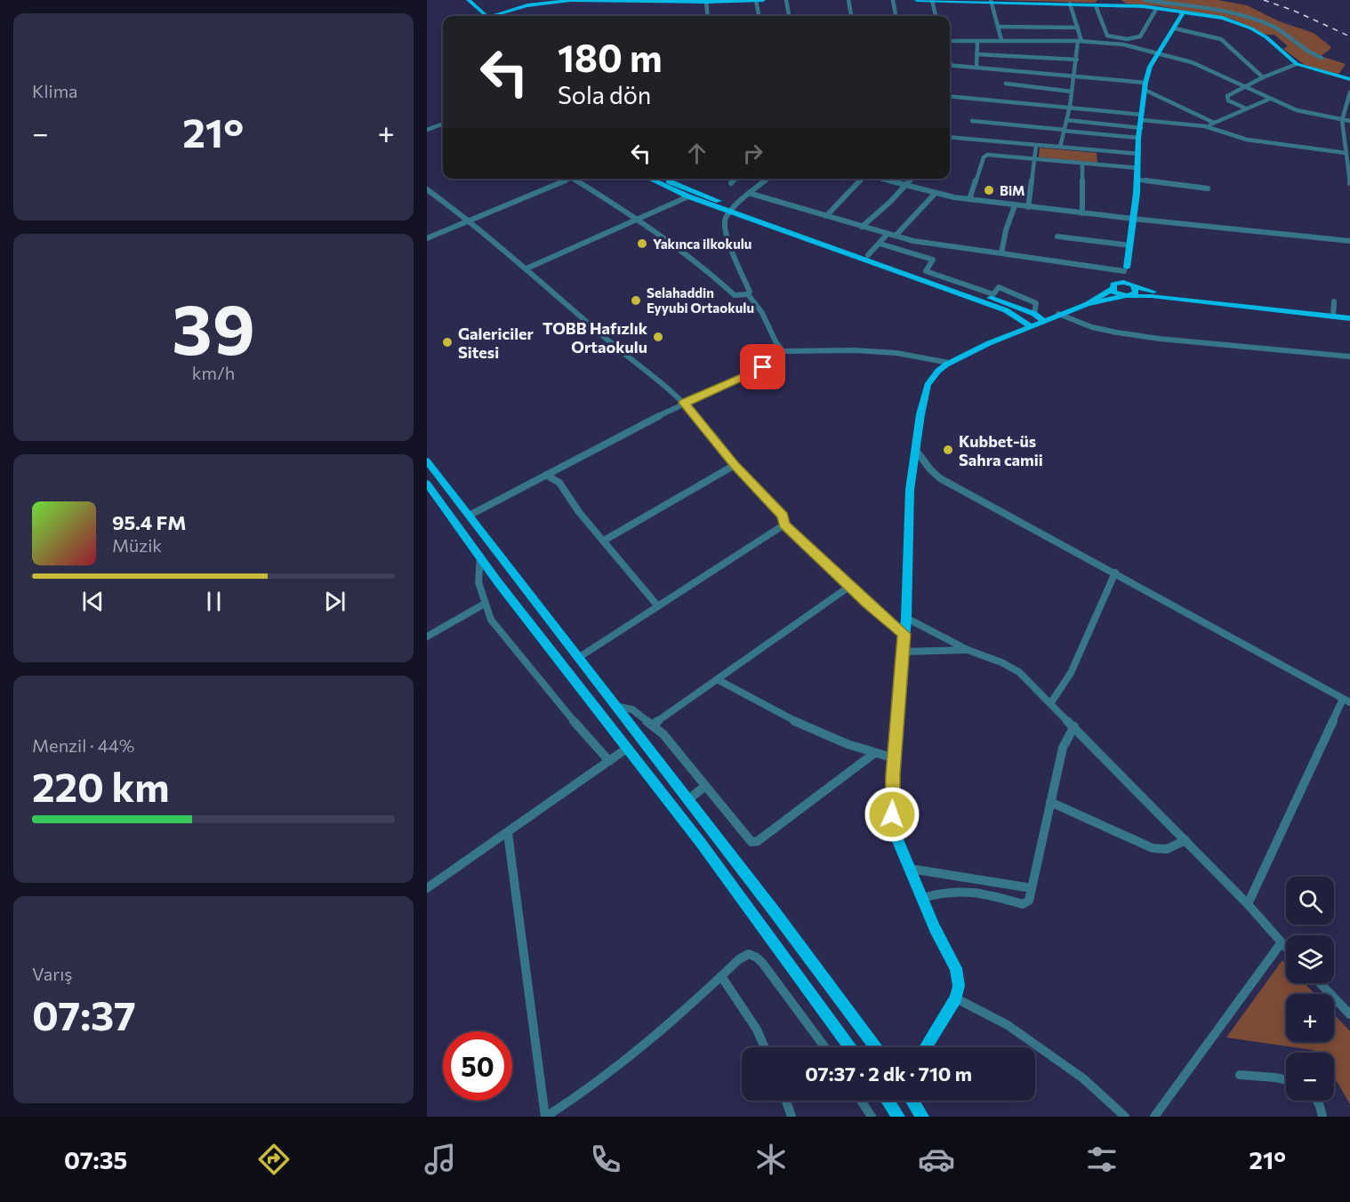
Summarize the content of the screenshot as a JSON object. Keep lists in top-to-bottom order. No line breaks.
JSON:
{"places":["BiM","Yakınca ilkokulu","Selahaddin Eyyubi Ortaokulu","TOBB Hafızlık Ortaokulu","Galericiler Sitesi","Kubbet-üs Sahra camii"],"page":{"tile":["Klima",["39","km/h"],["Menzil · 44%","220 km"],["Varış","07:37"]],"turn":["180 m","Sola dön"],"heat":["−","21°","+"],"song":["95.4 FM","Müzik"],"map_buttons":["+","−"],"limit":"50","trip":"07:37 · 2 dk · 710 m","tabs":["07:35","21°"]}}
